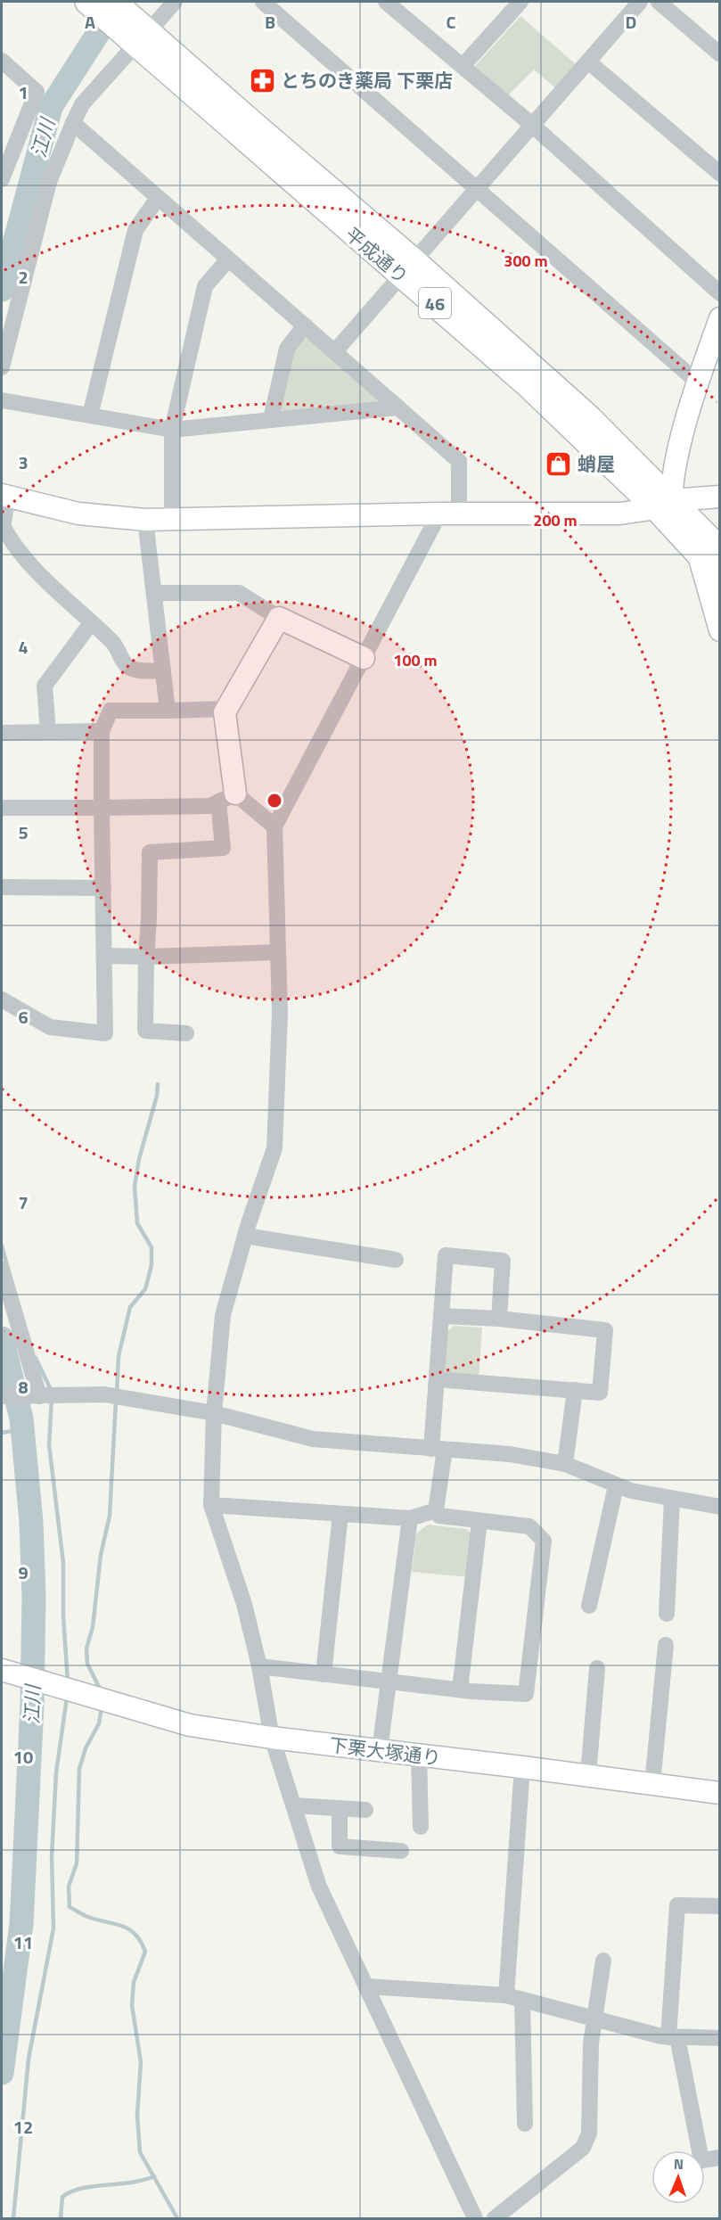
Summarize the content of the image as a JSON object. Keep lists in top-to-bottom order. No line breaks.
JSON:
{"streets":{"main road":["平成通り","46"],"street":["下栗大塚通り"]},"crossings":[["平成通り","46"]],"water":["江川"],"places":{"pharmacy":["とちのき薬局 下栗店"],"shop":["蛸屋"]},"north":"top","grid":{"columns":["A","B","C","D"],"rows":["1","2","3","4","5","6","7","8","9","10","11","12"]},"rings":["300 m","200 m","100 m"]}
